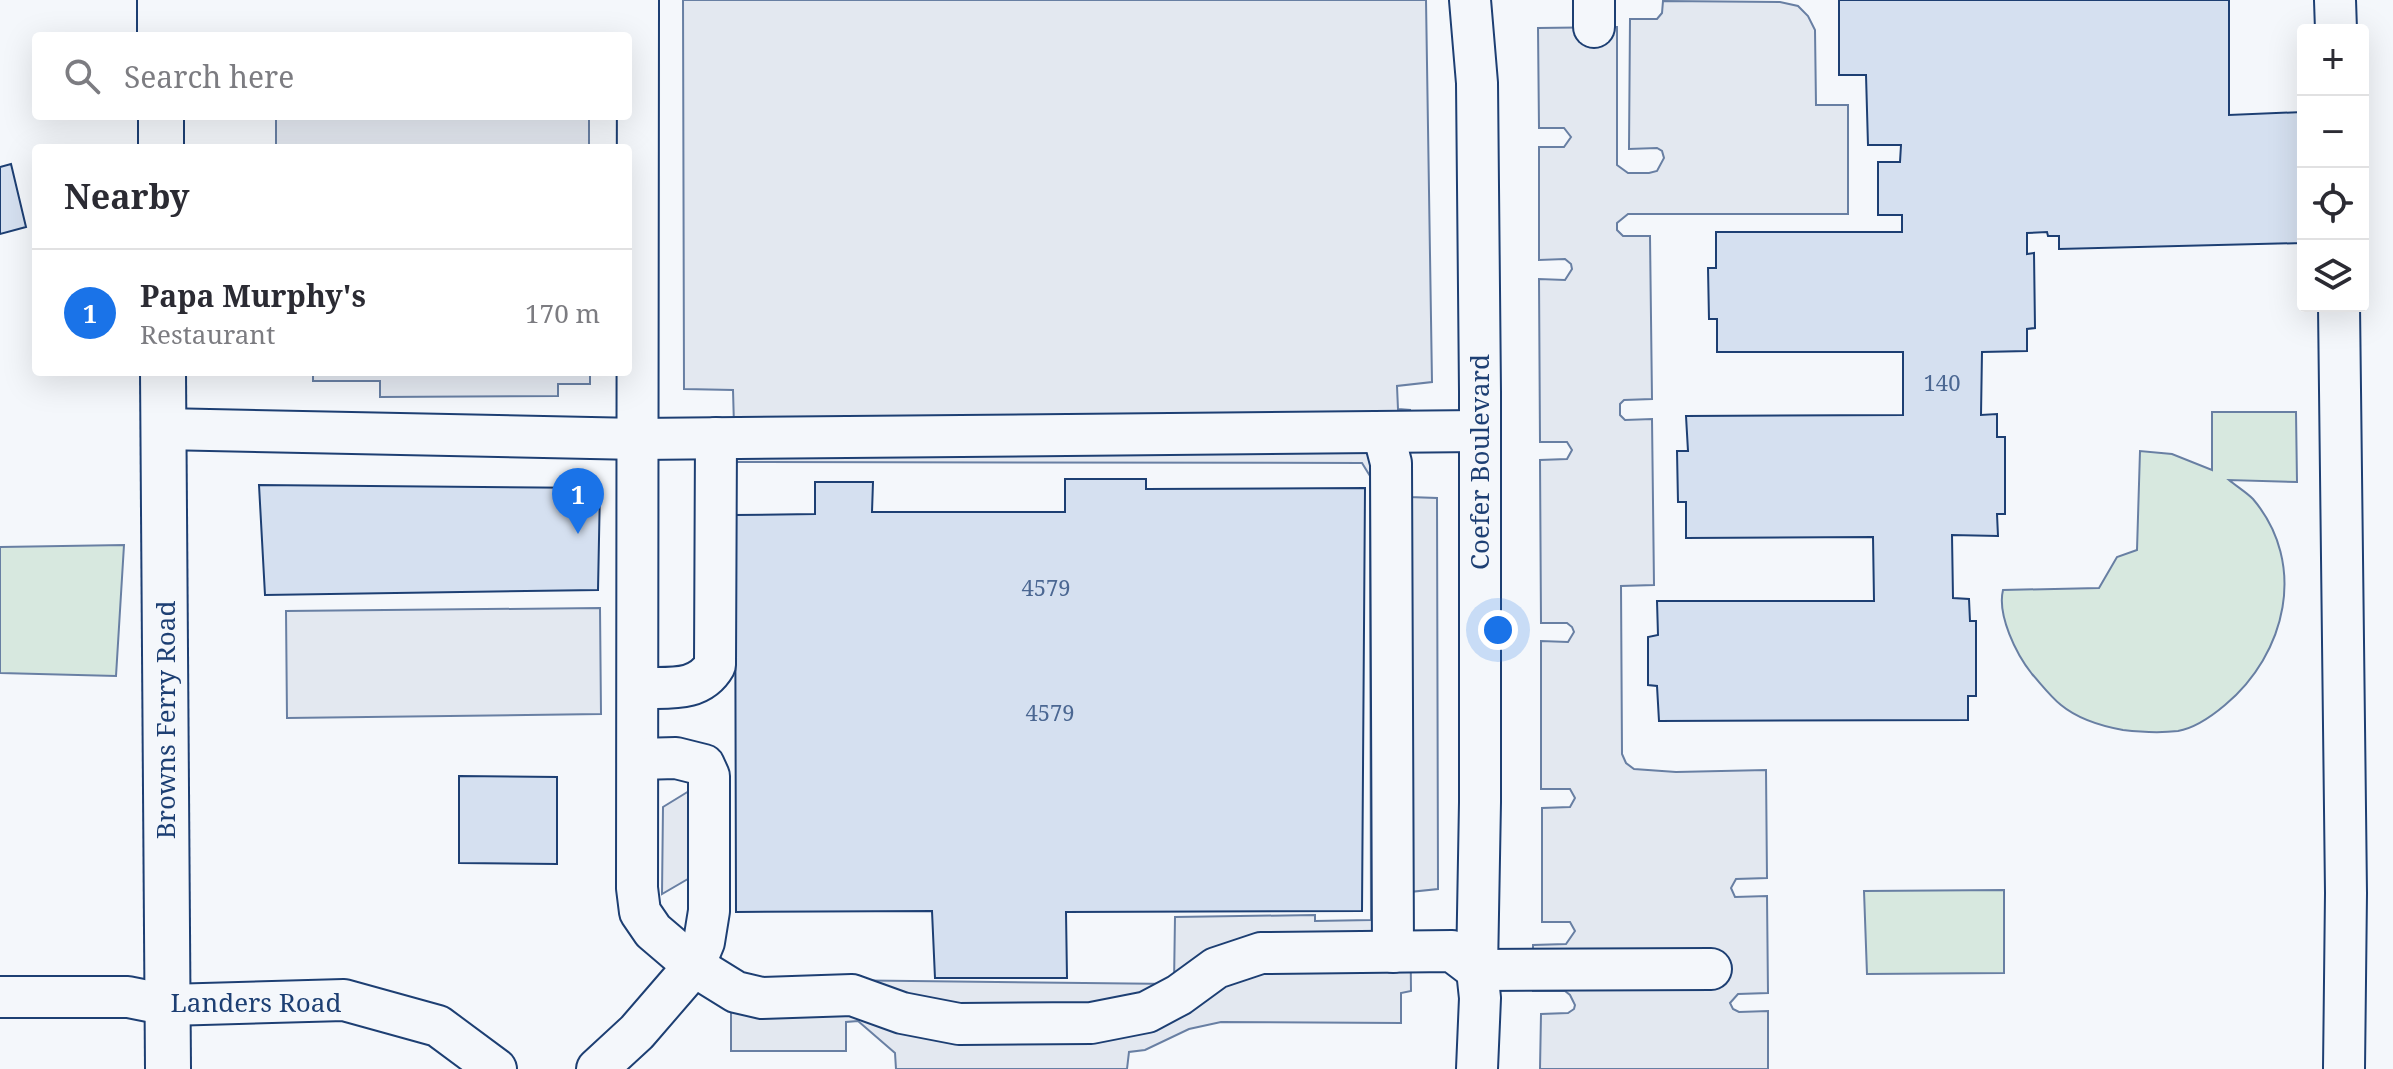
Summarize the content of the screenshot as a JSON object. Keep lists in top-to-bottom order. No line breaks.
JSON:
{"streets":{"main road":["Browns Ferry Road"],"street":["Coefer Boulevard","Landers Road"]},"crossings":[["Browns Ferry Road","Landers Road"]],"house_numbers":["140","4579","4579"],"page":{"map_buttons":["+","−"],"search":"Search here","heading":"Nearby","list":[{"mark":"1","name":"Papa Murphy's","note":"Restaurant","value":"170 m"}],"pins":"1"}}
